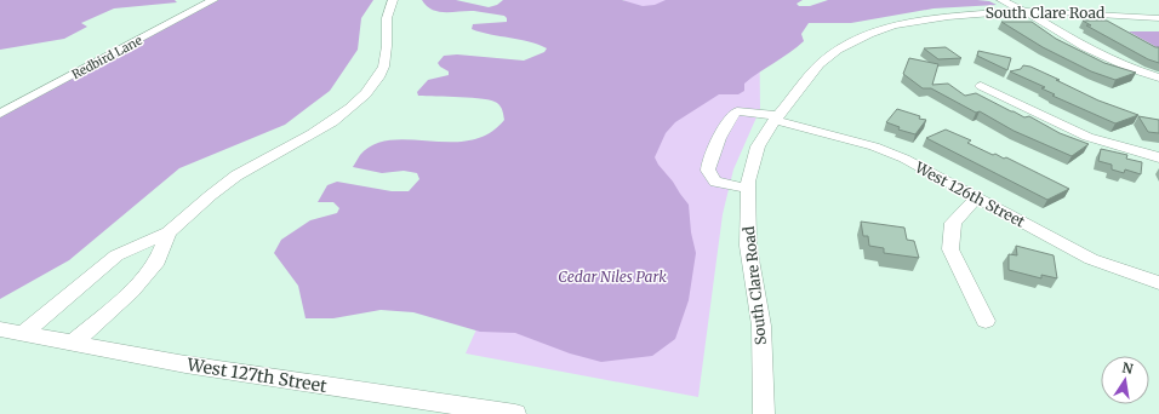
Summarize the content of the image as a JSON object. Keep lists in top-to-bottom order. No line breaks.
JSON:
{"streets":{"street":["South Clare Road","Redbird Lane","West 126th Street","West 127th Street"]},"crossings":[["South Clare Road","West 126th Street"]],"parks":["Cedar Niles Park"],"north":"top"}
